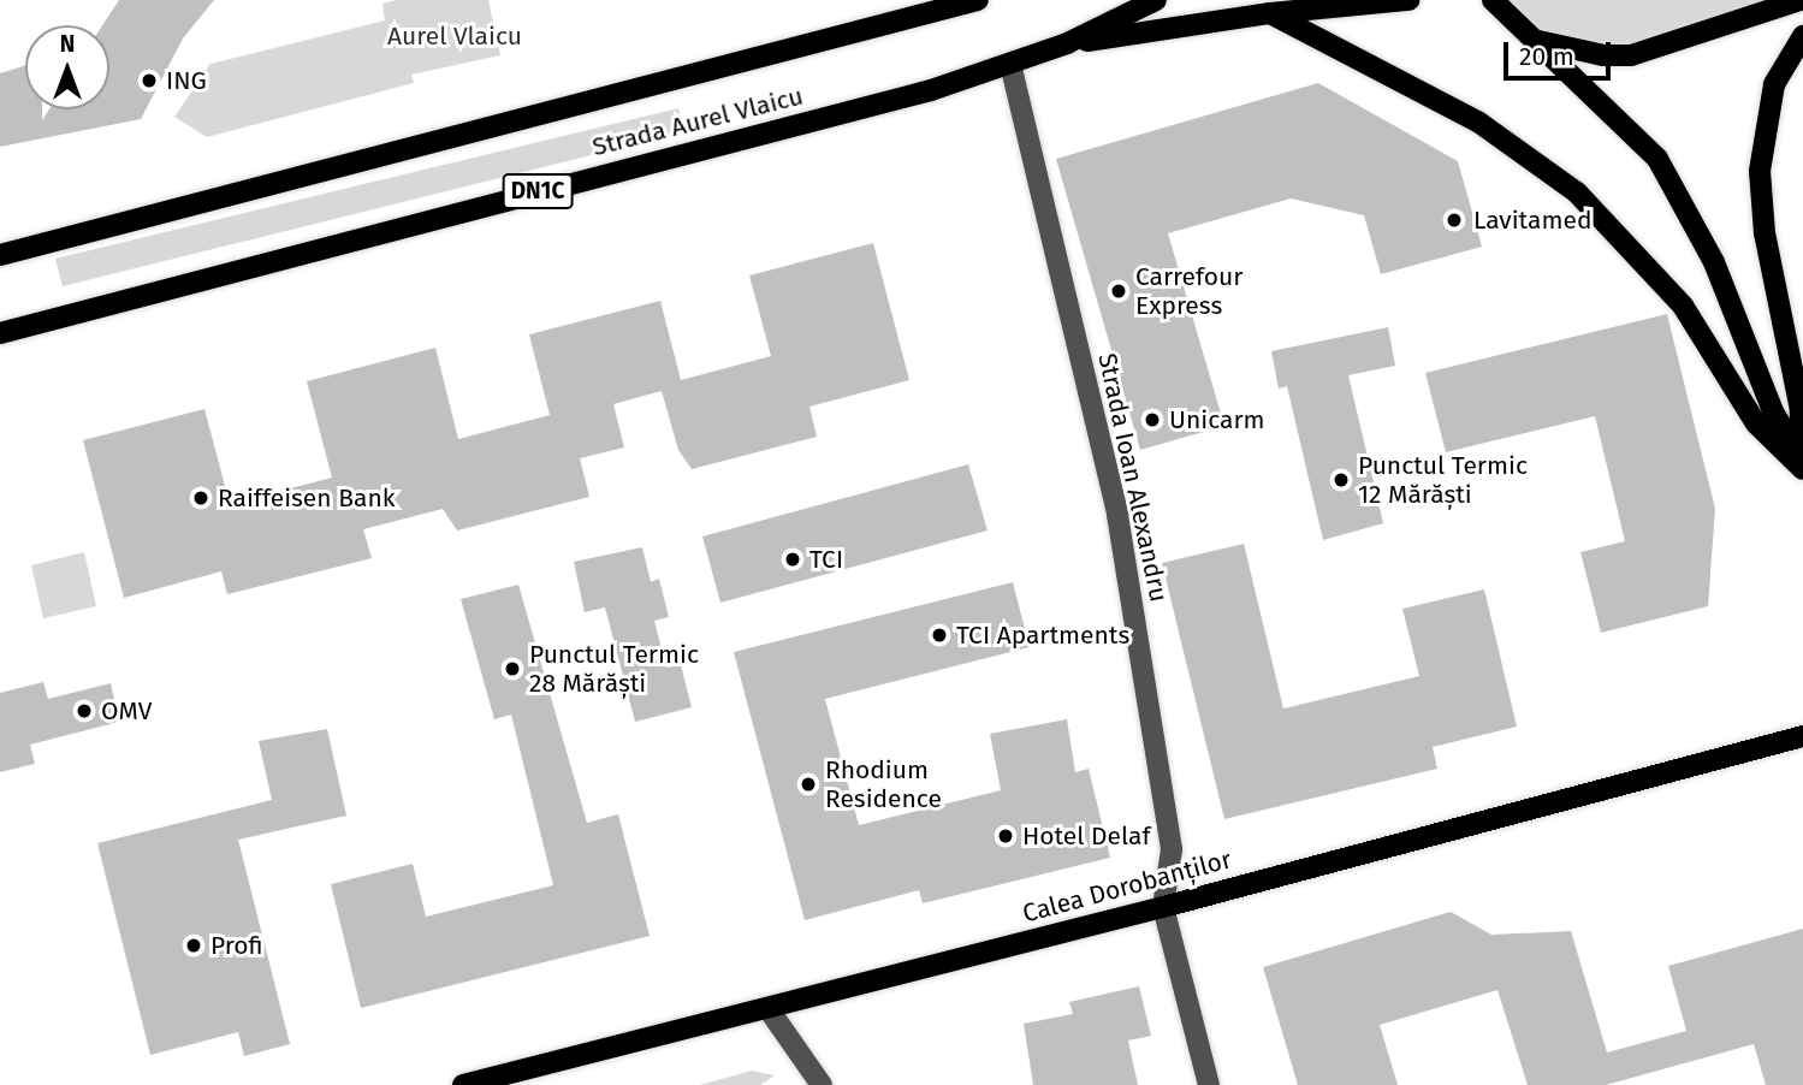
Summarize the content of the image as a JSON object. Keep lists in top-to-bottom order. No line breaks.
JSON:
{"streets":{"main road":["Strada Aurel Vlaicu","DN1C","Calea Dorobanților"],"street":["Strada Ioan Alexandru"]},"crossings":[["Strada Aurel Vlaicu","Strada Ioan Alexandru"],["Strada Ioan Alexandru","Calea Dorobanților"]],"parks":["Aurel Vlaicu"],"places":["ING","Lavitamed","Carrefour Express","Unicarm","Punctul Termic 12 Mărăști","Raiffeisen Bank","TCI","TCI Apartments","Punctul Termic 28 Mărăști","OMV","Rhodium Residence","Hotel Delaf","Profi"],"scale_bar":"20 m","north":"top"}
